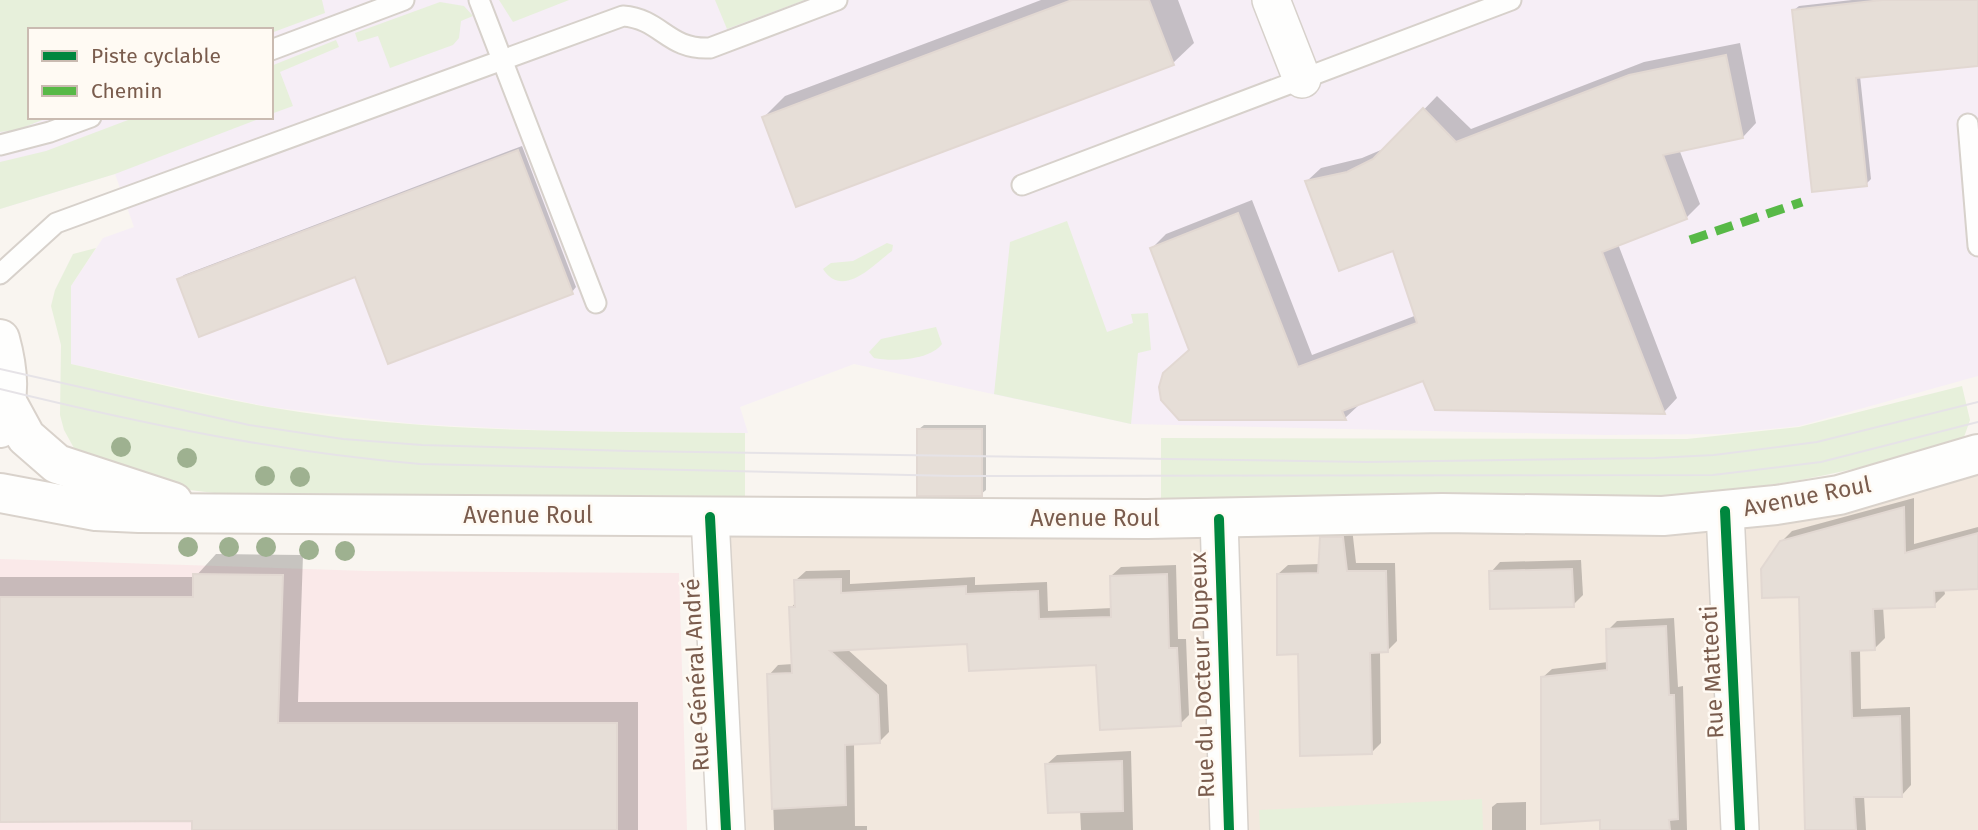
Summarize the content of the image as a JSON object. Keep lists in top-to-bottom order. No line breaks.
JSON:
{"streets":{"main road":["Avenue Roul"],"street":["Rue Matteoti","Rue Général André","Rue du Docteur Dupeux"]},"crossings":[["Avenue Roul","Rue Matteoti"],["Avenue Roul","Rue Général André"],["Avenue Roul","Rue du Docteur Dupeux"]],"legend":["Piste cyclable","Chemin"]}
